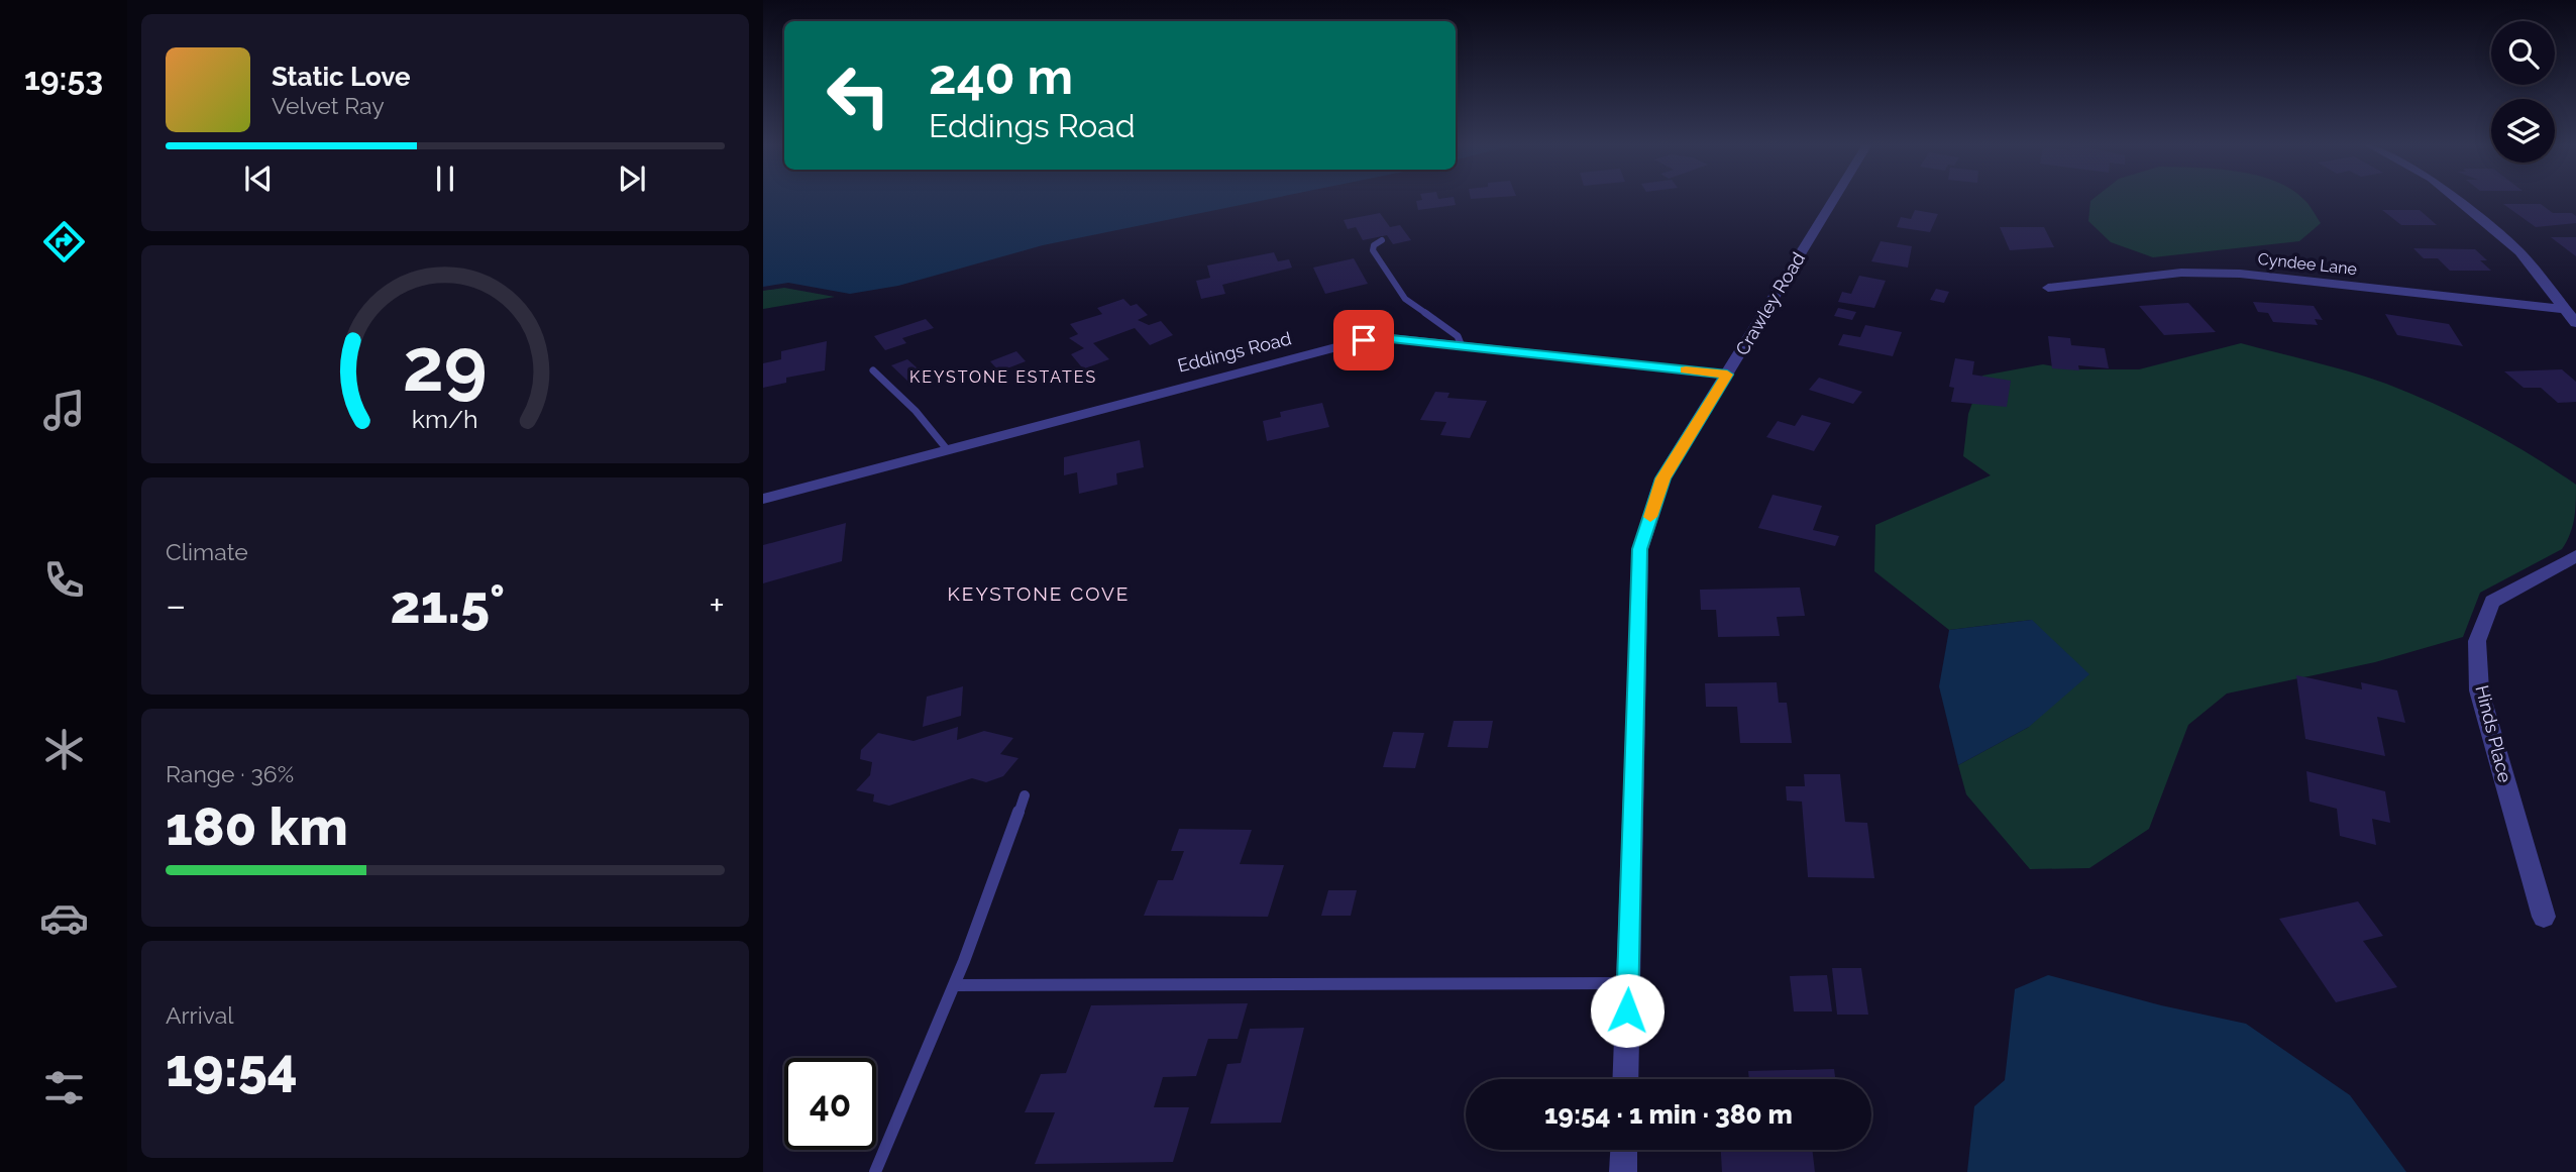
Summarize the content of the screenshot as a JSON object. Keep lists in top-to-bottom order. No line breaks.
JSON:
{"streets":{"street":["Cyndee Lane","Crawley Road","Eddings Road","Hinds Place"]},"crossings":[["Crawley Road","Eddings Road"]],"districts":["KEYSTONE ESTATES","KEYSTONE COVE"],"page":{"tabs":"19:53","turn":["240 m","Eddings Road"],"song":["Static Love","Velvet Ray"],"tile":["Climate",["Range · 36%","180 km"],["Arrival","19:54"]],"heat":["−","21.5°","+"],"limit":"40","trip":"19:54 · 1 min · 380 m","gauge":["29","km/h"]}}
